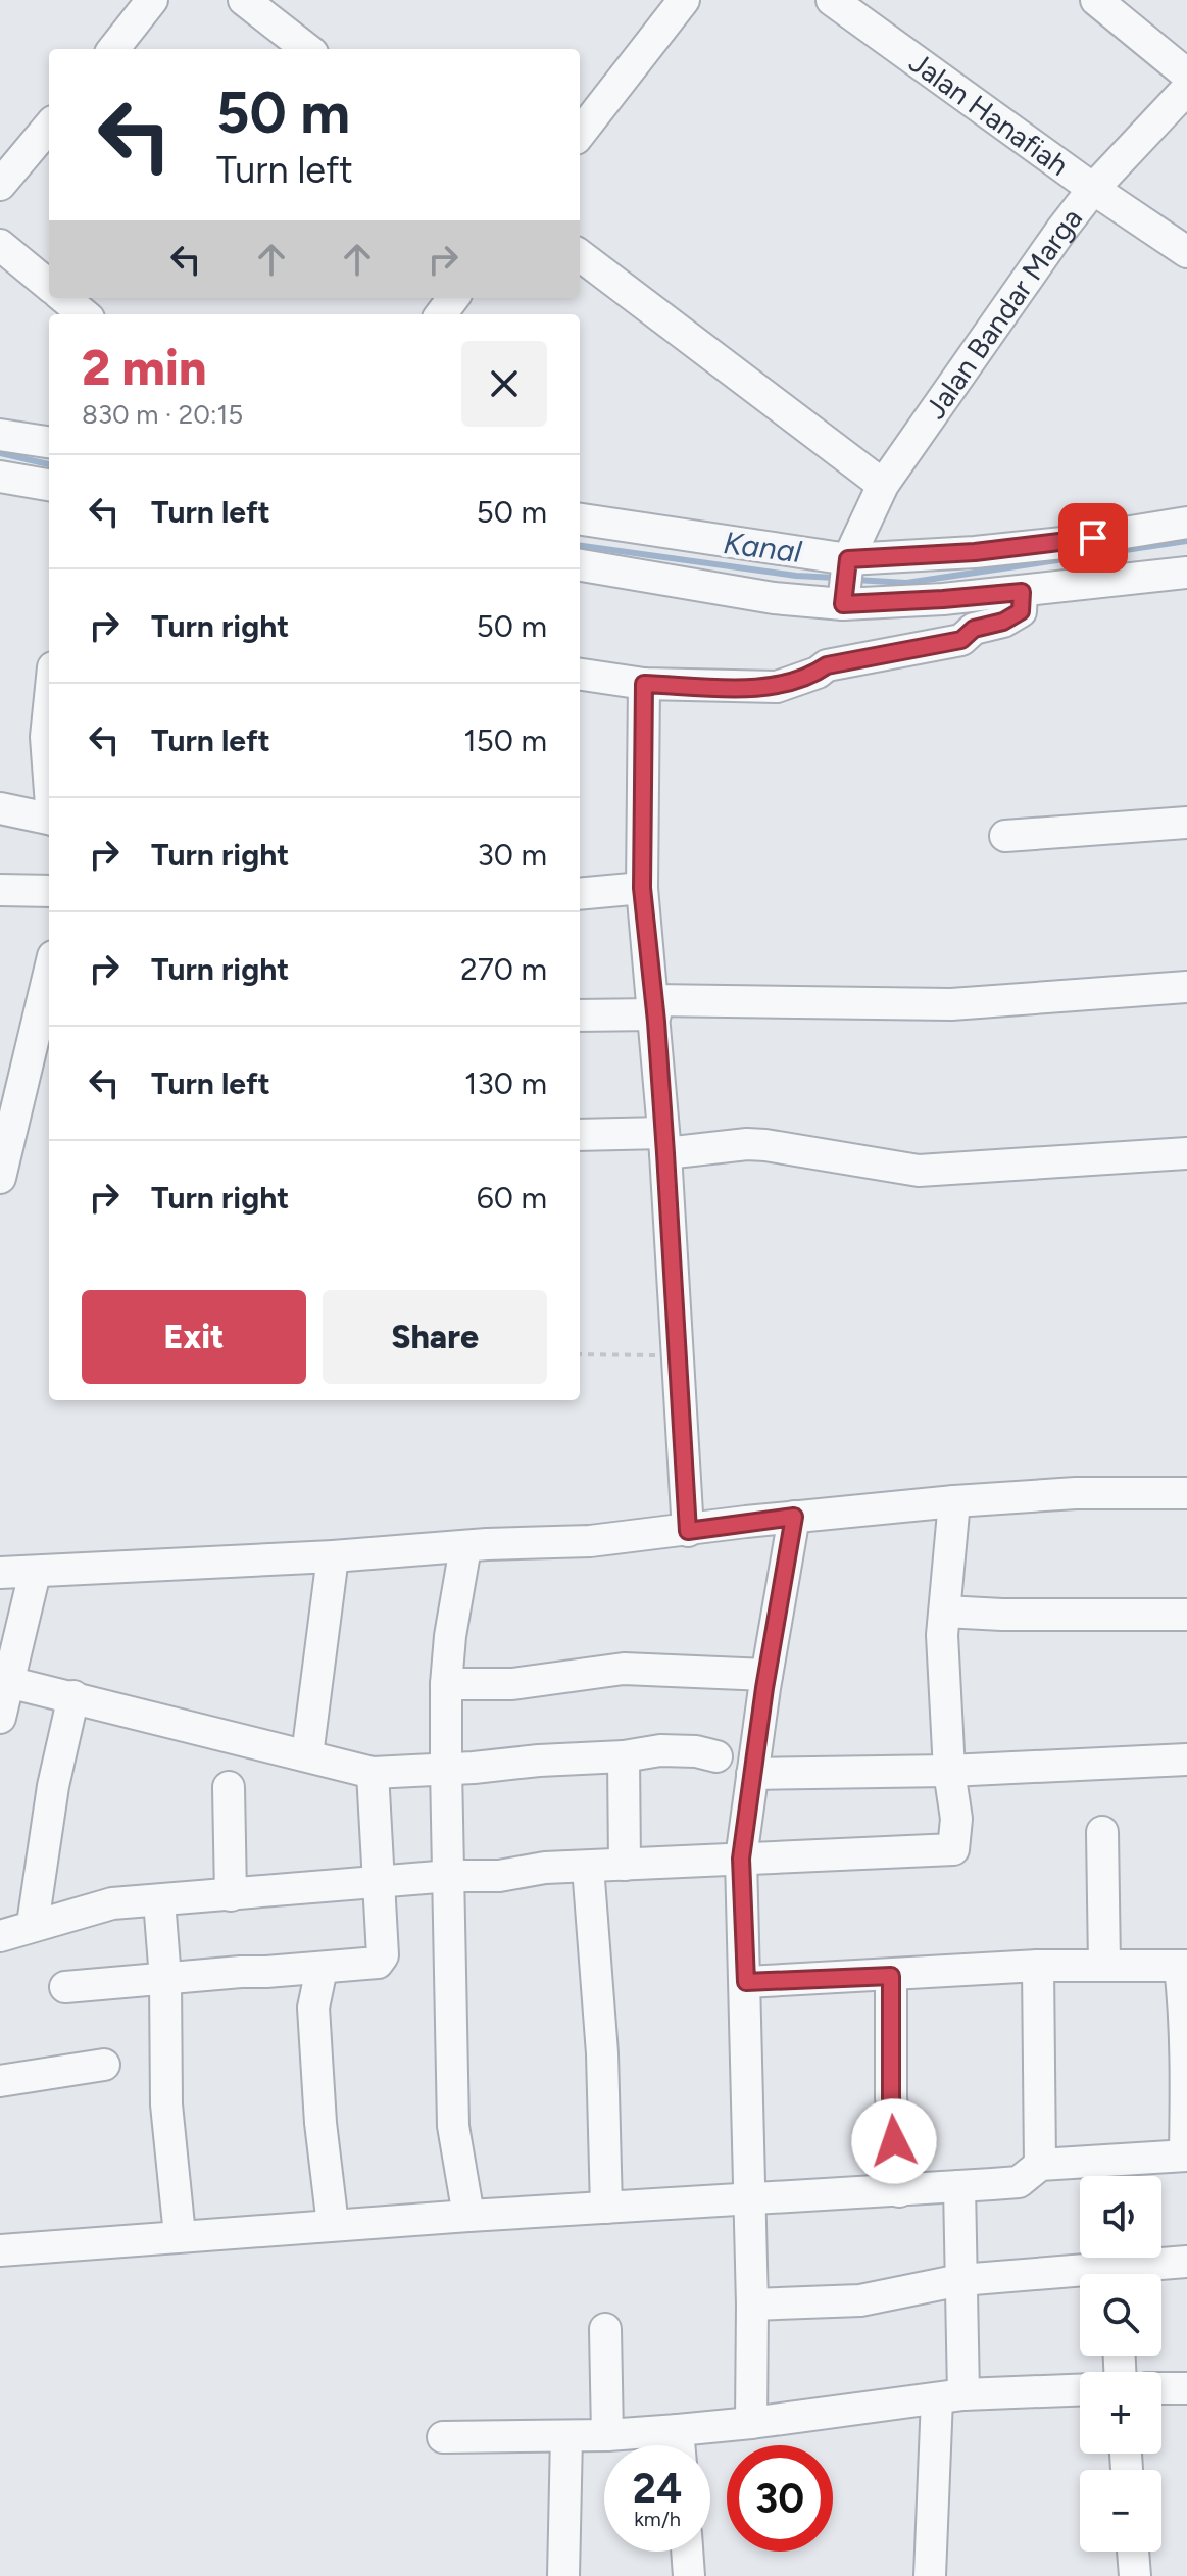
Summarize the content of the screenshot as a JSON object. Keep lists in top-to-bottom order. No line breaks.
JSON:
{"streets":{"street":["Jalan Hanafiah","Jalan Bandar Marga"]},"crossings":[["Jalan Hanafiah","Jalan Bandar Marga"]],"water":["Kanal"],"page":{"turn":["50 m","Turn left"],"heading":["2 min","830 m · 20:15"],"list":[{"name":"Turn left","value":"50 m"},{"name":"Turn right","value":"50 m"},{"name":"Turn left","value":"150 m"},{"name":"Turn right","value":"30 m"},{"name":"Turn right","value":"270 m"},{"name":"Turn left","value":"130 m"},{"name":"Turn right","value":"60 m"}],"buttons":["Exit","Share"],"map_buttons":["+","−"],"speed":"24 km/h","limit":"30"}}
